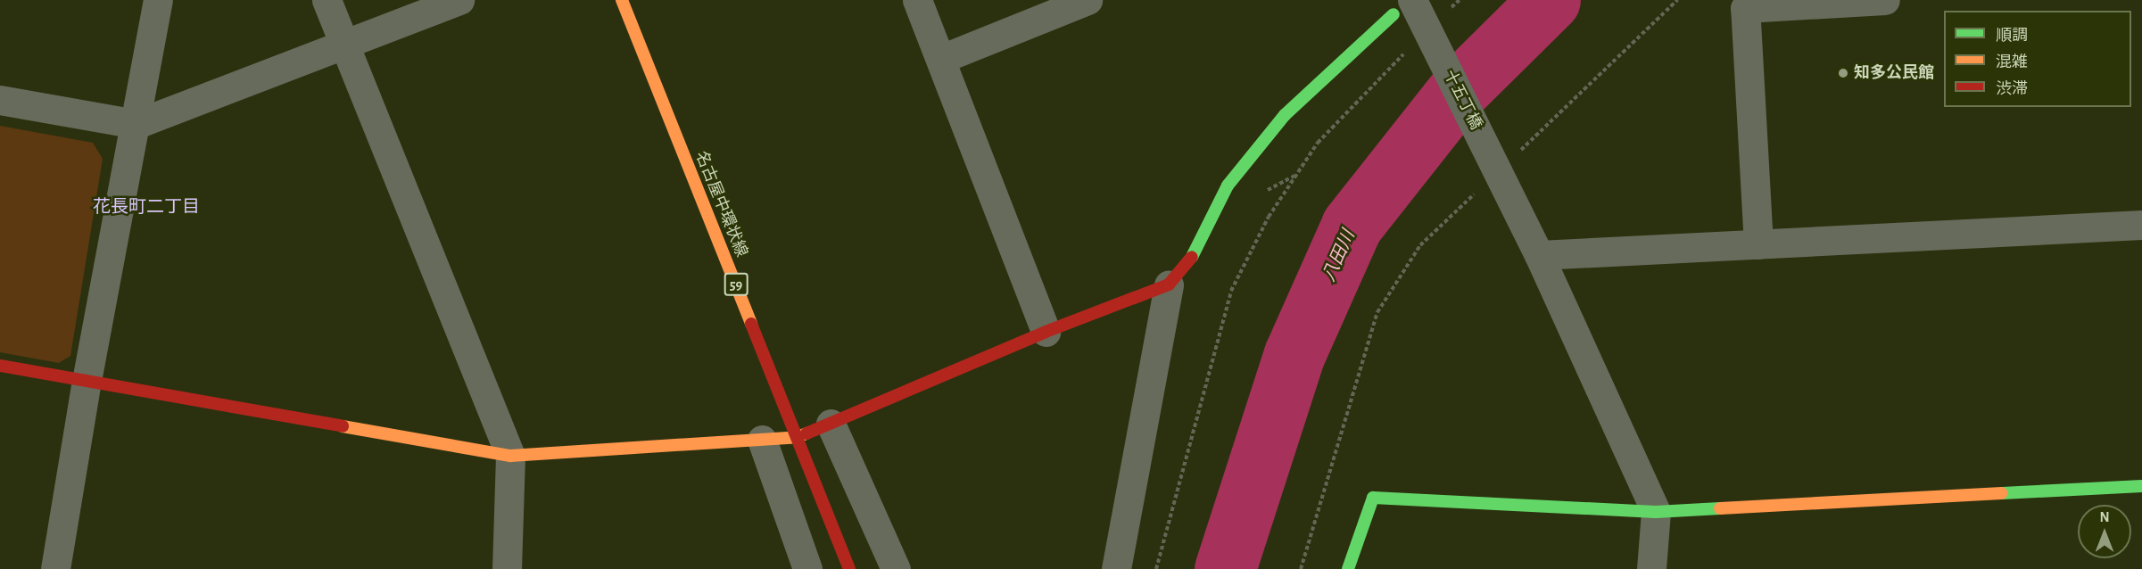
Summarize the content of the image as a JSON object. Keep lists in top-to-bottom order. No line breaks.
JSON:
{"streets":{"street":["十五丁橋","名古屋中環状線","59"]},"districts":["花長町二丁目"],"water":["八田川"],"places":["知多公民館"],"legend":["順調","混雑","渋滞"],"north":"top"}
